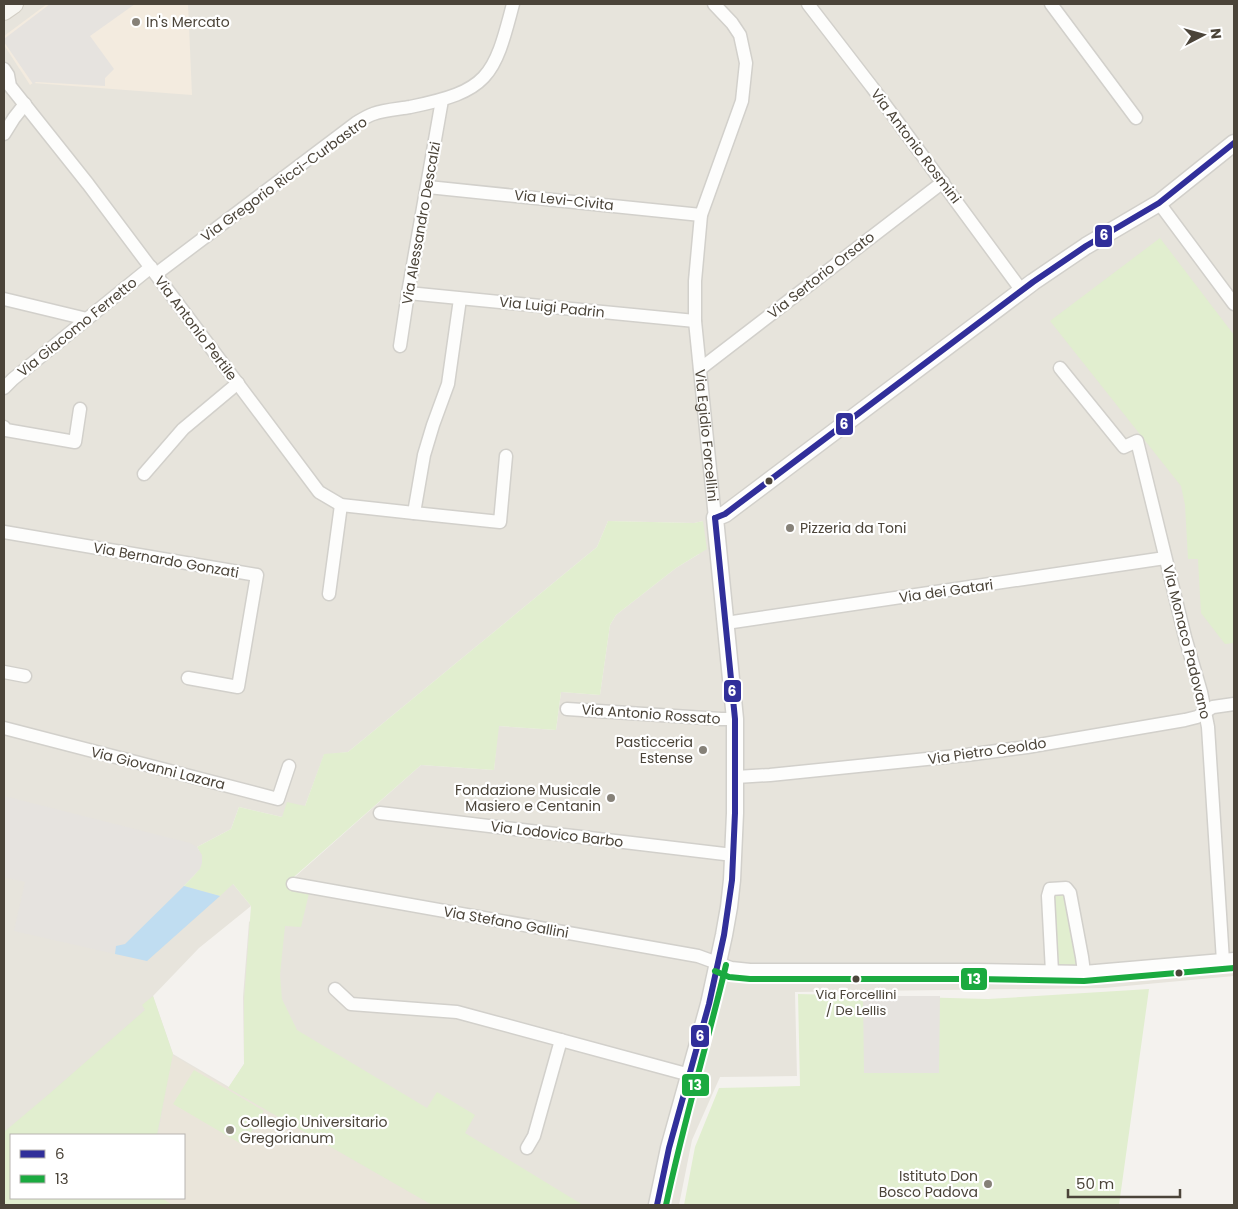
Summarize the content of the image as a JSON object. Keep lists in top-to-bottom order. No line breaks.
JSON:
{"streets":{"street":["Via Antonio Rosmini","Via Gregorio Ricci-Curbastro","Via Levi-Civita","Via Alessandro Descalzi","Via Sertorio Orsato","Via Luigi Padrin","Via Giacomo Ferretto","Via Antonio Pertile","Via Egidio Forcellini","Via Bernardo Gonzati","Via dei Gatari","Via Monaco Padovano","Via Antonio Rossato","Via Pietro Ceoldo","Via Giovanni Lazara","Via Lodovico Barbo","Via Stefano Gallini"]},"crossings":[["Via Antonio Rosmini","Via Sertorio Orsato"],["Via Gregorio Ricci-Curbastro","Via Alessandro Descalzi"],["Via Gregorio Ricci-Curbastro","Via Giacomo Ferretto"],["Via Gregorio Ricci-Curbastro","Via Antonio Pertile"],["Via Levi-Civita","Via Alessandro Descalzi"],["Via Levi-Civita","Via Egidio Forcellini"],["Via Alessandro Descalzi","Via Luigi Padrin"],["Via Sertorio Orsato","Via Egidio Forcellini"],["Via Luigi Padrin","Via Egidio Forcellini"],["Via Giacomo Ferretto","Via Antonio Pertile"],["Via Egidio Forcellini","Via dei Gatari"],["Via Egidio Forcellini","Via Antonio Rossato"],["Via Egidio Forcellini","Via Pietro Ceoldo"],["Via Egidio Forcellini","Via Lodovico Barbo"],["Via Egidio Forcellini","Via Stefano Gallini"],["Via dei Gatari","Via Monaco Padovano"],["Via Monaco Padovano","Via Pietro Ceoldo"],["Via Monaco Padovano","Via Stefano Gallini"]],"places":["In's Mercato","Pizzeria da Toni","Pasticceria Estense","Fondazione Musicale Masiero e Centanin","Via Forcellini / De Lellis","Collegio Universitario Gregorianum","Istituto Don Bosco Padova"],"lines":["transit line 6","transit line 13"],"legend":["6","13"],"scale_bar":"50 m","north":"right"}
